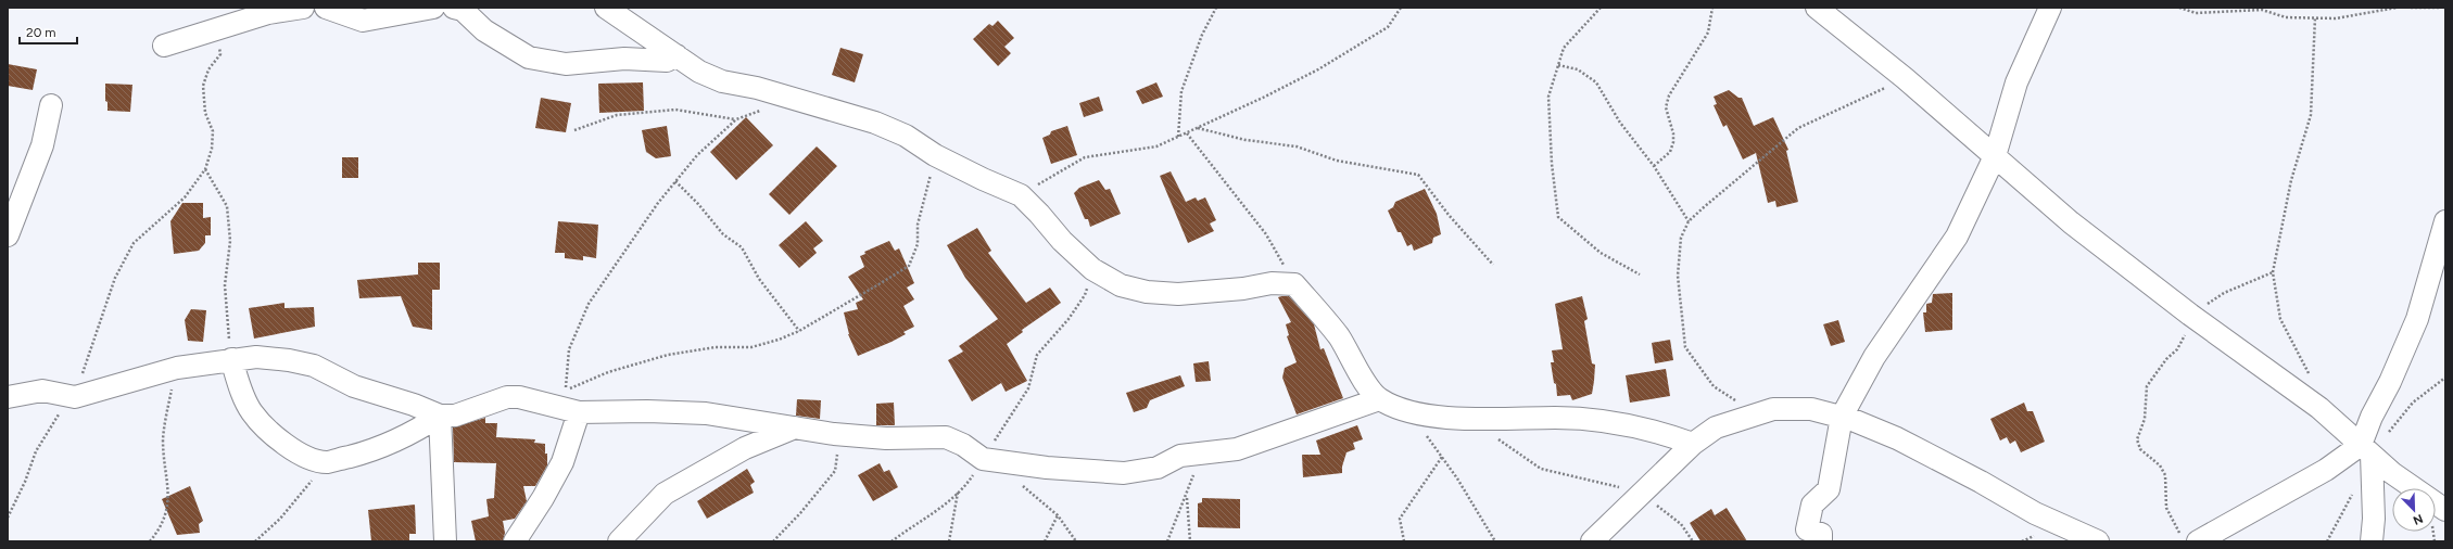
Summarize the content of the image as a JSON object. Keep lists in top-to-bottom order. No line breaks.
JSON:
{"scale_bar":"20 m","north":"bottom right"}
